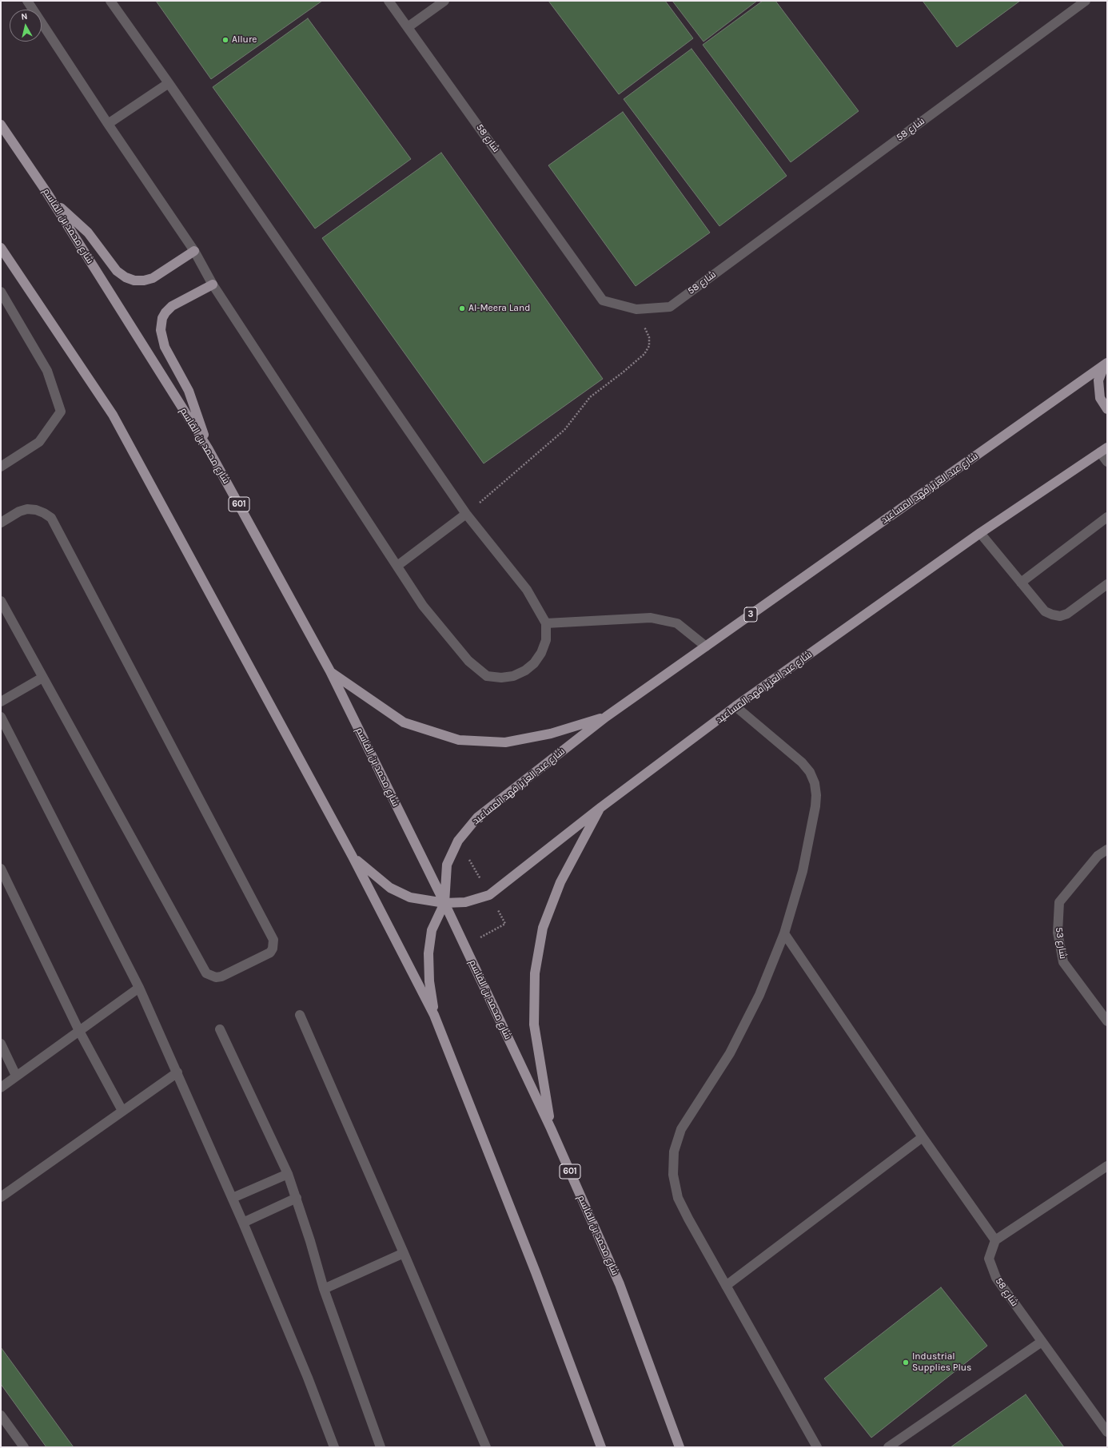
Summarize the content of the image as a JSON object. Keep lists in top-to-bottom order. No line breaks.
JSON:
{"streets":{"main road":["شارع محمد بن القاسم","شارع عبد العزيز فهد المساعيد","601","3"],"street":["شارع 58","شارع 53"]},"crossings":[["شارع محمد بن القاسم","شارع عبد العزيز فهد المساعيد"]],"places":["Allure","Al-Meera Land","Industrial Supplies Plus"],"north":"top"}
